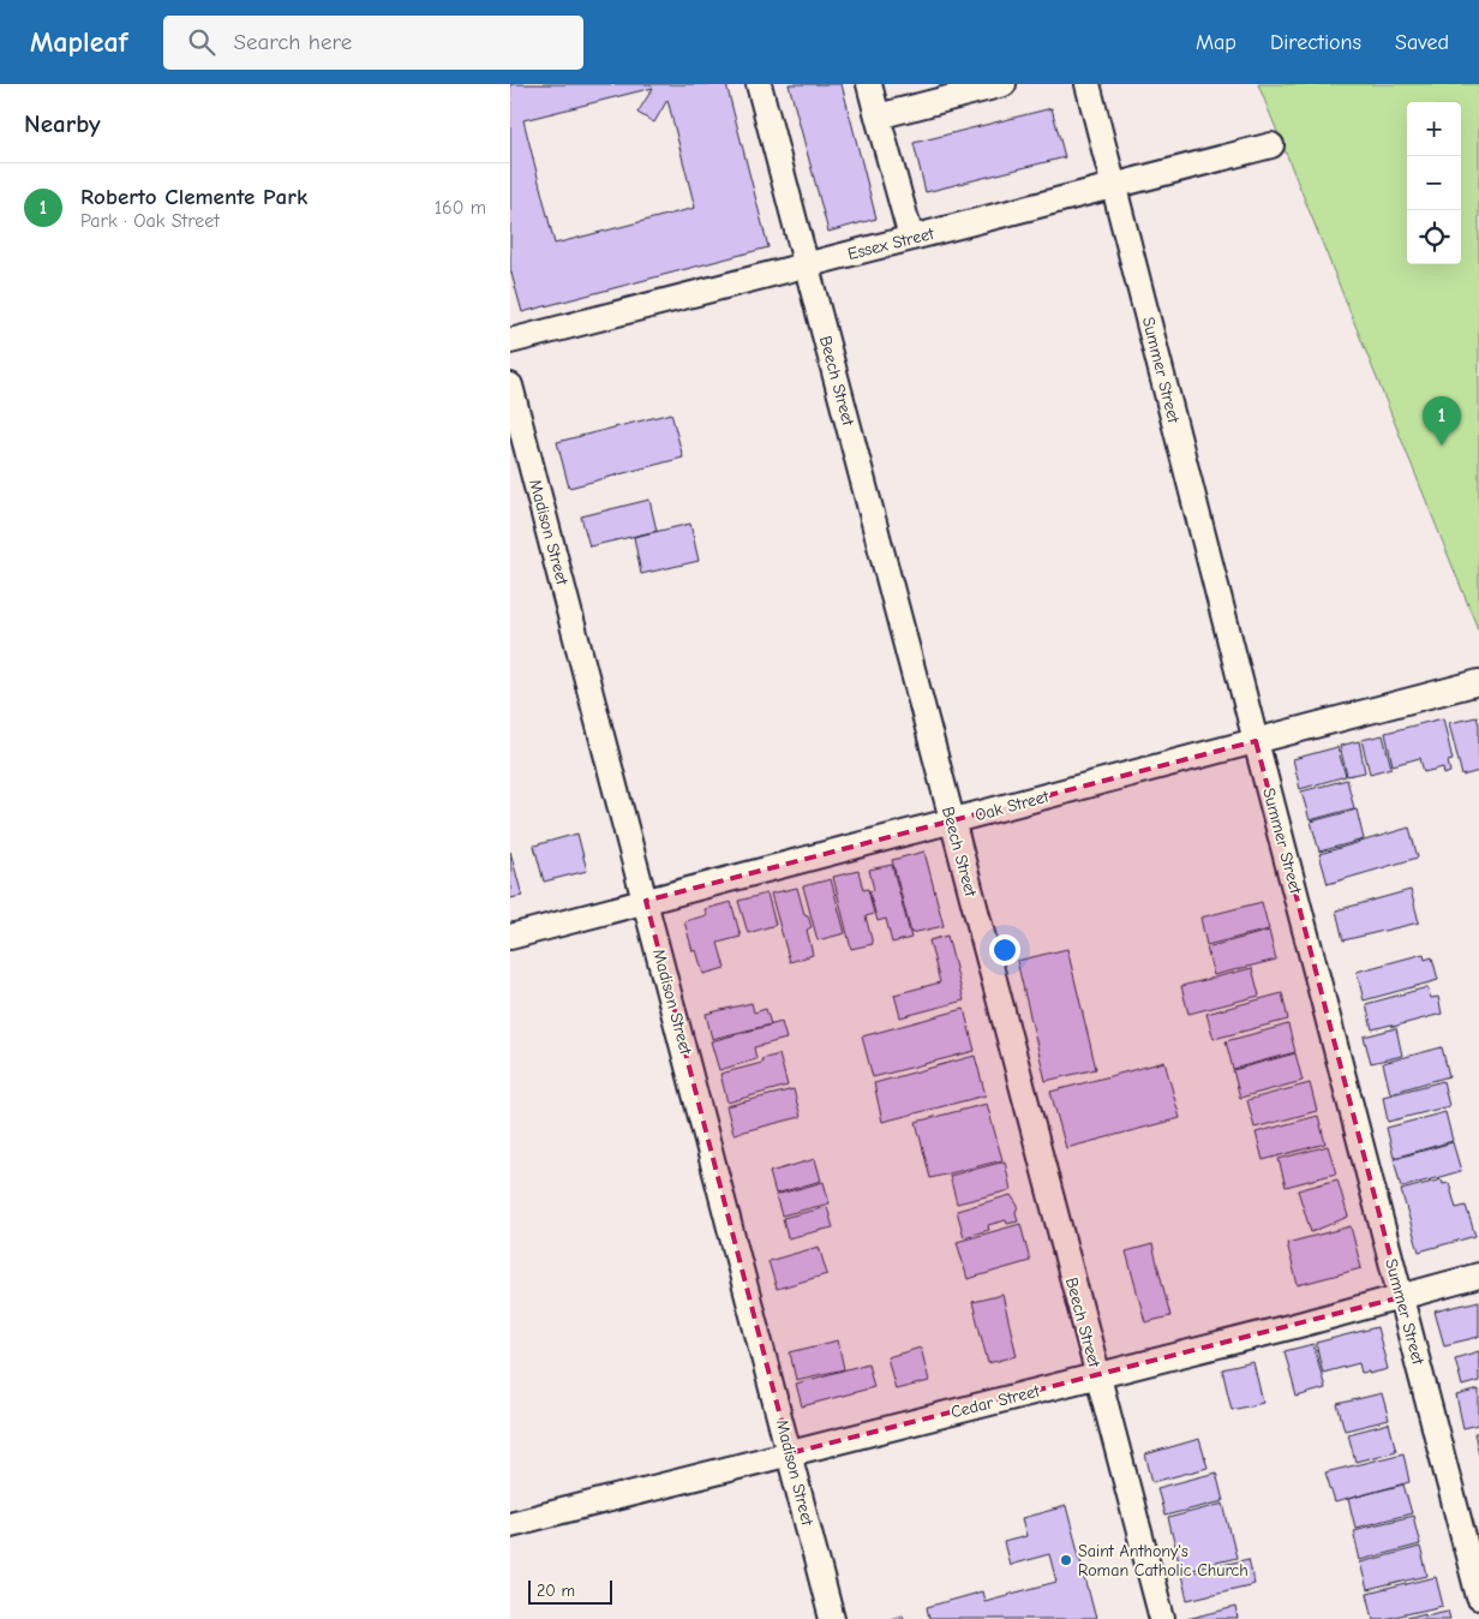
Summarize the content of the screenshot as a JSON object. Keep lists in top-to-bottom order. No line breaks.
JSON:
{"streets":{"street":["Essex Street","Summer Street","Beech Street","Madison Street","Oak Street","Cedar Street"]},"crossings":[["Essex Street","Summer Street"],["Essex Street","Beech Street"],["Summer Street","Oak Street"],["Summer Street","Cedar Street"],["Beech Street","Oak Street"],["Beech Street","Cedar Street"],["Madison Street","Oak Street"],["Madison Street","Cedar Street"]],"places":["Saint Anthony's Roman Catholic Church"],"scale_bar":"20 m","page":{"header":"Mapleaf","search":"Search here","nav":["Map","Directions","Saved"],"heading":"Nearby","map_buttons":["+","−"],"list":[{"mark":"1","name":"Roberto Clemente Park","note":"Park · Oak Street","value":"160 m"}],"pins":"1","scale":"20 m"}}
